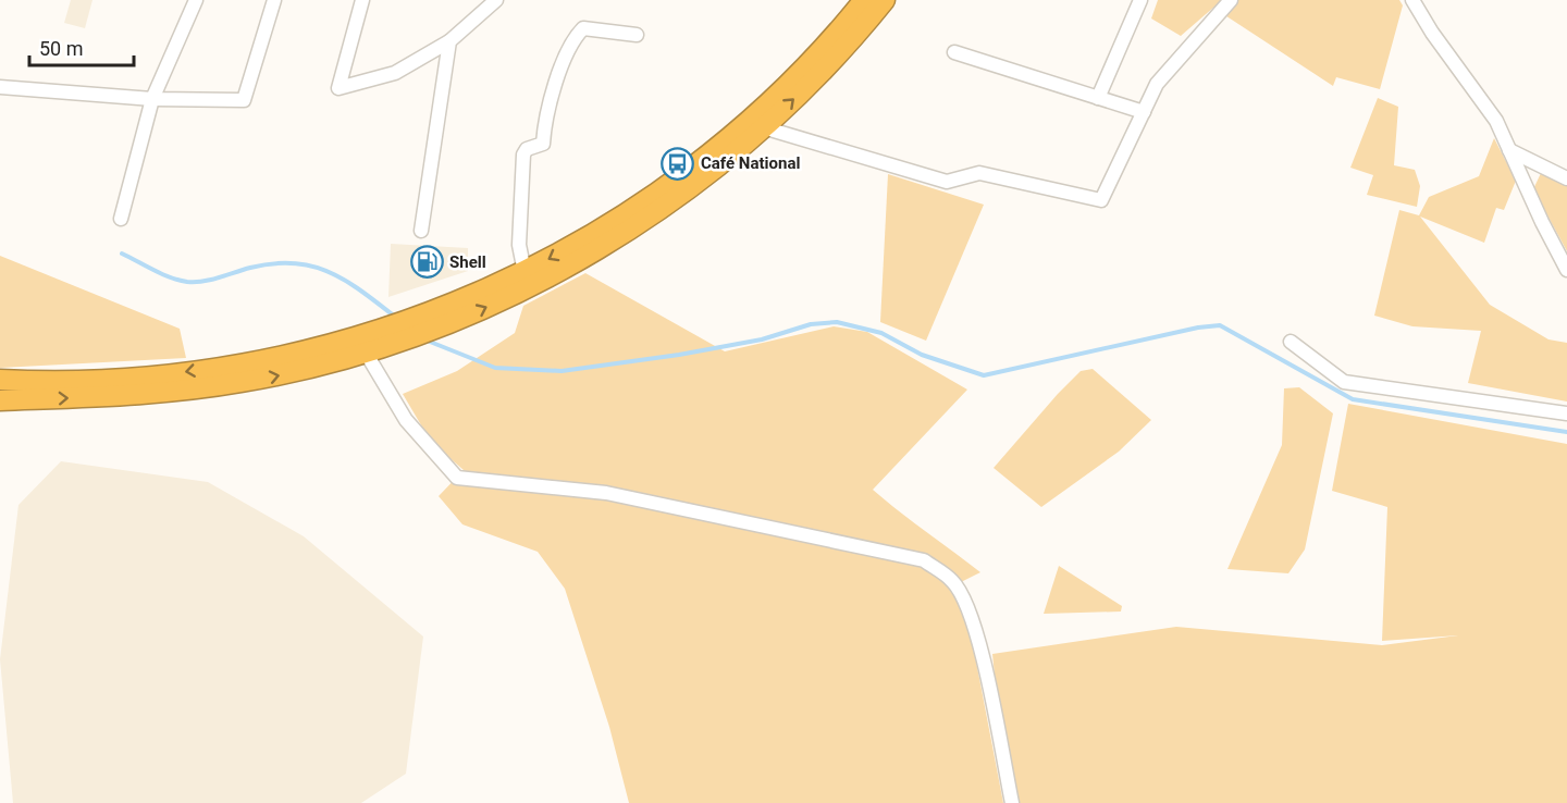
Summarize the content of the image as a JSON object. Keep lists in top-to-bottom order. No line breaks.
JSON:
{"places":{"bus stop":["Café National"],"fuel station":["Shell"]},"scale_bar":"50 m"}
